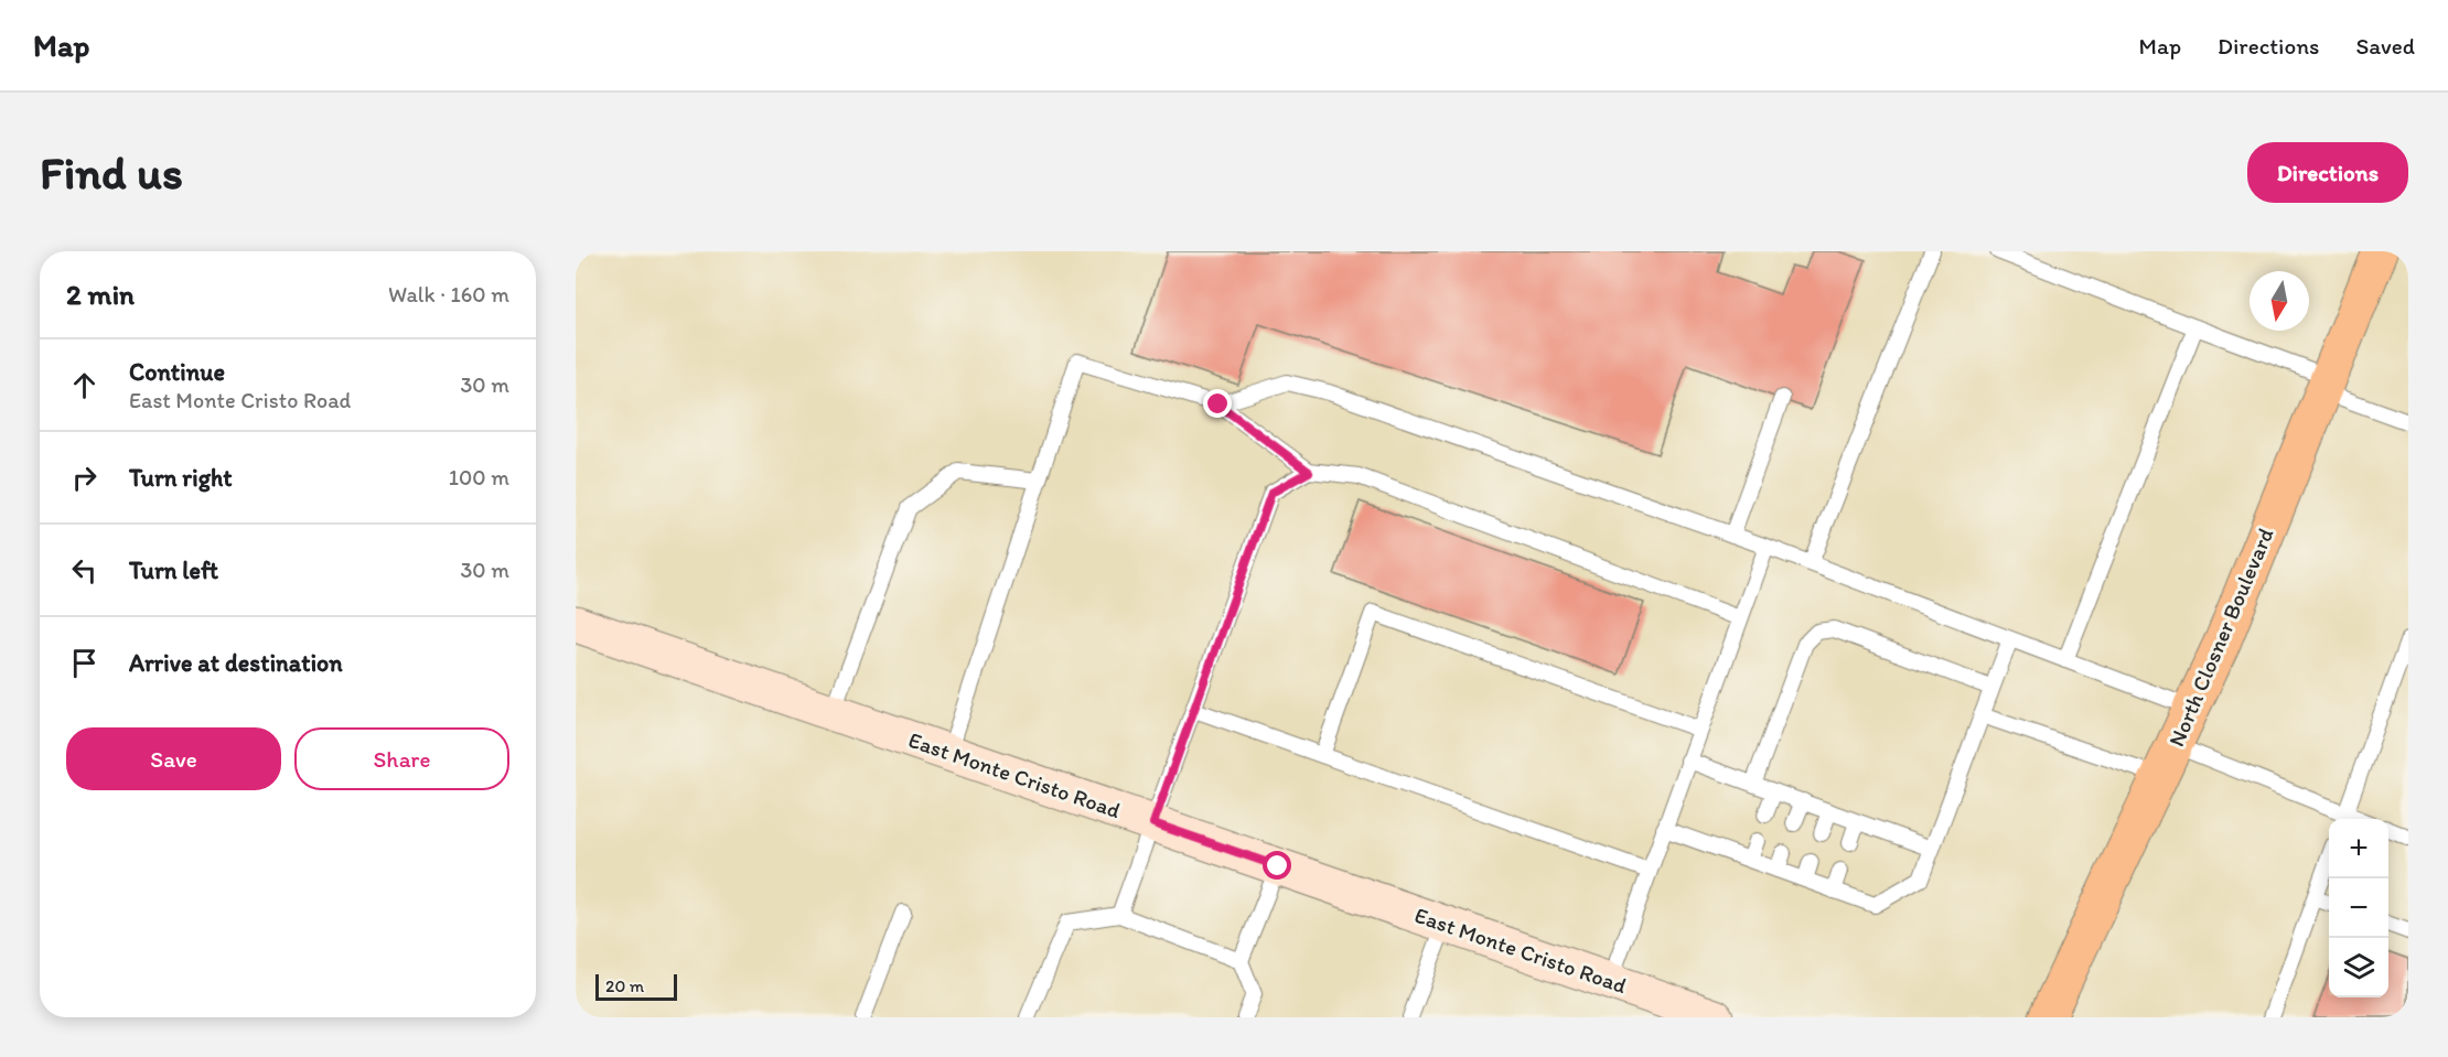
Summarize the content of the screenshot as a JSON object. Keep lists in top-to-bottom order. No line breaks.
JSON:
{"streets":{"main road":["North Closner Boulevard","East Monte Cristo Road"]},"scale_bar":"20 m","north":"bottom","page":{"header":"Map","nav":["Map","Directions","Saved"],"buttons":["Directions",["Save","Share"]],"title":"Find us","heading":["2 min","Walk · 160 m"],"list":[["Continue","East Monte Cristo Road","30 m"],["Turn right","100 m"],["Turn left","30 m"],"Arrive at destination"],"map_buttons":["+","−"],"scale":"20 m"}}
